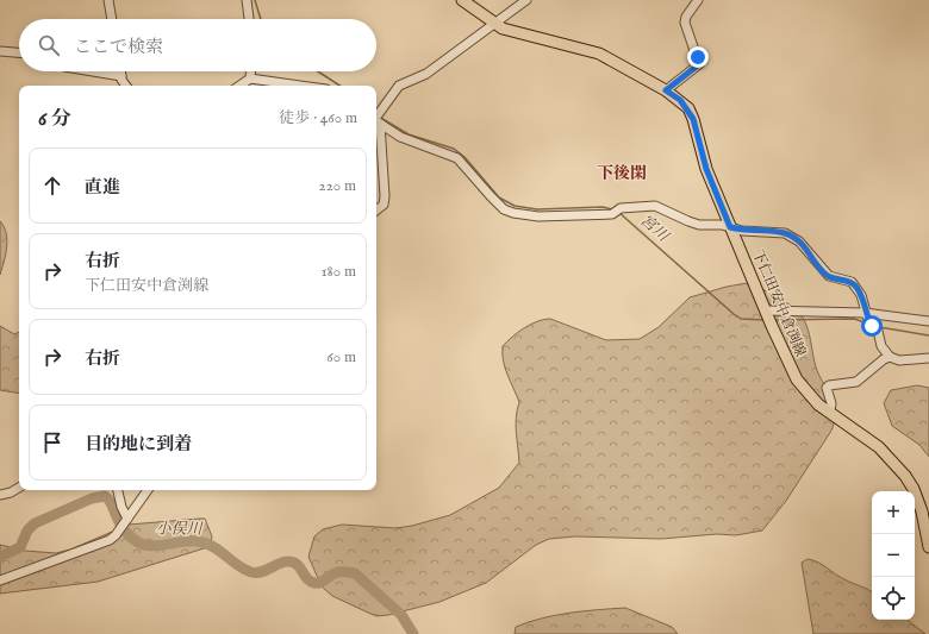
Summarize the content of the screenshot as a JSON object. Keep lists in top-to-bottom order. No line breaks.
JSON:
{"streets":{"main road":["下仁田安中倉渕線"]},"districts":["下後閑"],"water":["宮川","小俣川"],"page":{"search":"ここで検索","heading":["6 分","徒歩 · 460 m"],"list":[["直進","220 m"],["右折","下仁田安中倉渕線","180 m"],["右折","60 m"],"目的地に到着"],"map_buttons":["+","−"]}}
